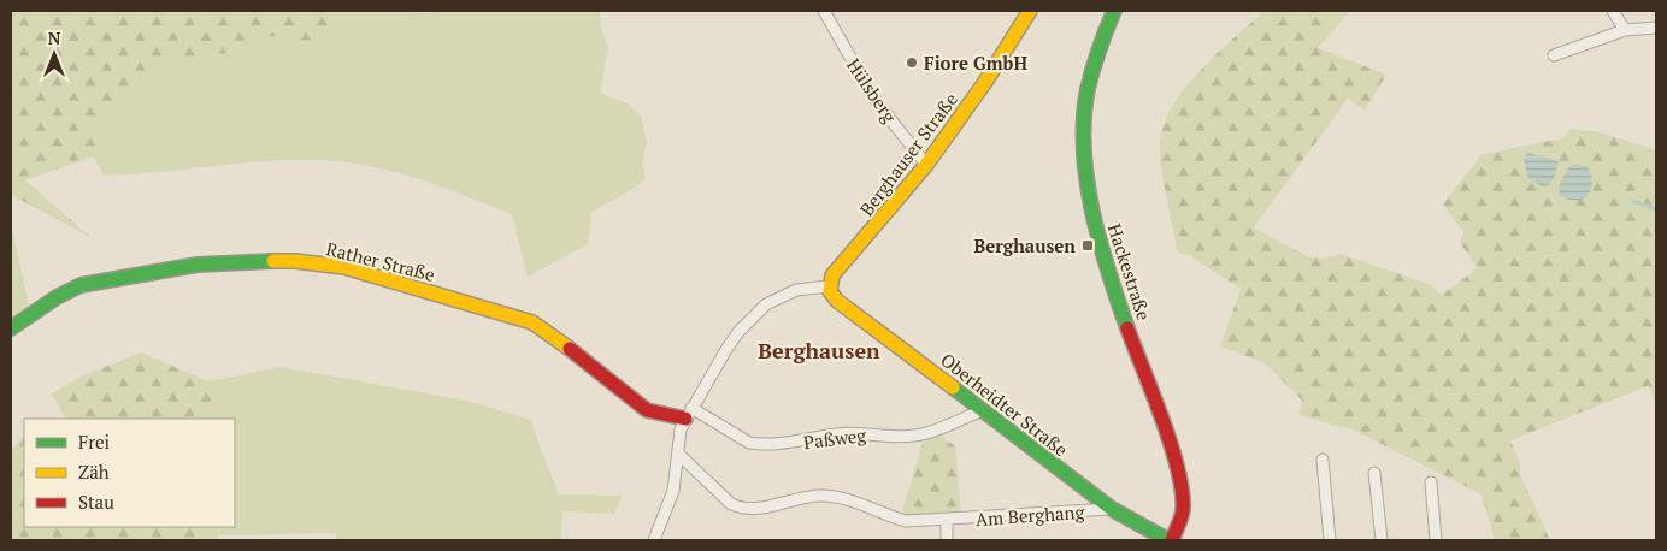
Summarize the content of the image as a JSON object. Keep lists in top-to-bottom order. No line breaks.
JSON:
{"streets":{"street":["Hülsberg","Berghauser Straße","Rather Straße","Hackestraße","Oberheidter Straße","Paßweg","Am Berghang"]},"crossings":[["Hülsberg","Berghauser Straße"],["Berghauser Straße","Oberheidter Straße"],["Rather Straße","Paßweg"],["Hackestraße","Oberheidter Straße"],["Oberheidter Straße","Paßweg"],["Oberheidter Straße","Am Berghang"]],"districts":["Berghausen"],"places":{"other":["Fiore GmbH"],"transit":["Berghausen"]},"legend":["Frei","Zäh","Stau"],"north":"top"}
